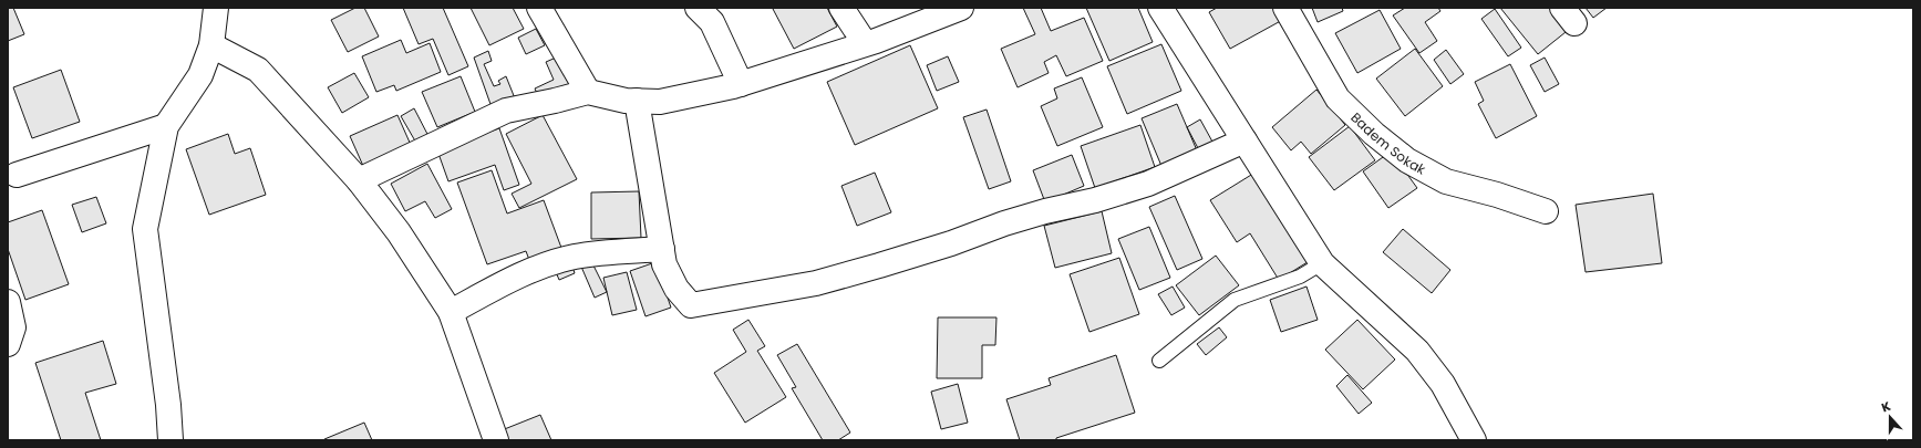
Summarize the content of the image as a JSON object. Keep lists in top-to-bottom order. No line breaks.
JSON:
{"streets":{"street":["Badem Sokak"]},"north":"top"}
